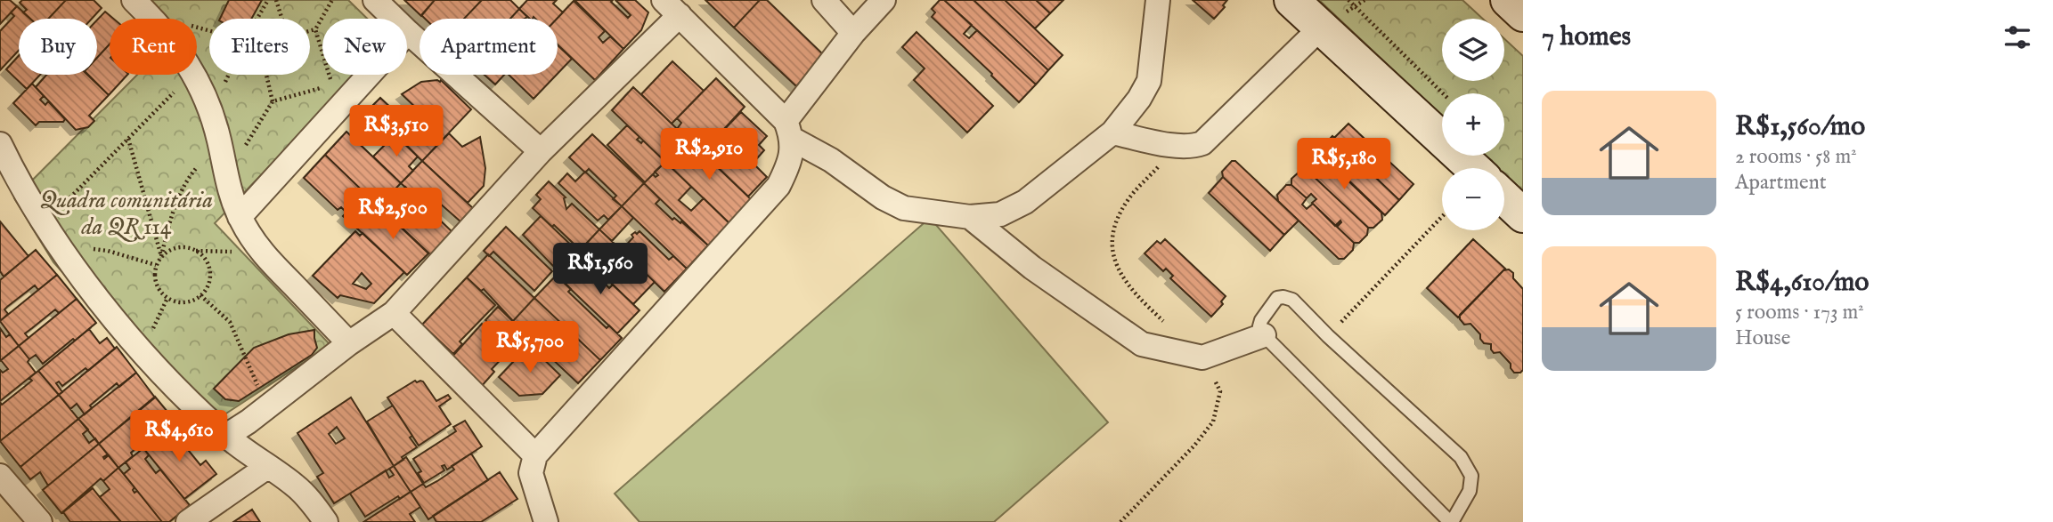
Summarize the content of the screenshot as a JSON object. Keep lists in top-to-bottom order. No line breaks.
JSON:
{"parks":["Quadra comunitária da QR 114"],"page":{"heading":"7 homes","map_buttons":["+","−"],"chip":["Buy","Rent","Filters","New","Apartment"],"list":[{"name":"R$1,560/mo","note":"2 rooms · 58 m² · Apartment"},{"name":"R$4,610/mo","note":"5 rooms · 173 m² · House"}],"price":["R$3,510","R$2,910","R$5,180","R$2,500","R$1,560","R$5,700","R$4,610"]}}
